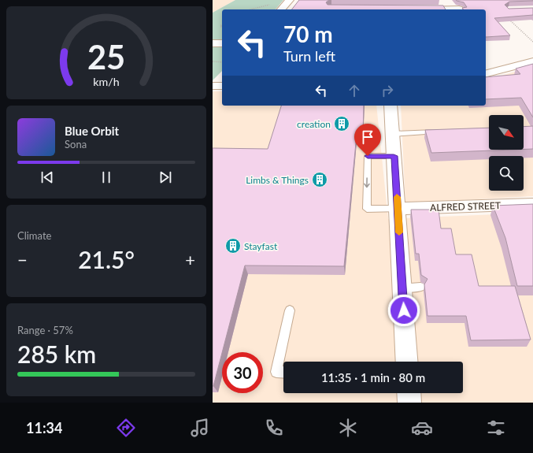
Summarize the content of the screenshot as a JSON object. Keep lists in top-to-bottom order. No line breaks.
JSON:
{"streets":{"street":["ALFRED STREET"]},"places":{"building":["creation","Limbs & Things","Stayfast"]},"north":"bottom right","page":{"turn":["70 m","Turn left"],"song":["Blue Orbit","Sona"],"tile":["Climate",["Range · 57%","285 km"]],"heat":["−","21.5°","+"],"limit":"30","trip":"11:35 · 1 min · 80 m","tabs":"11:34","gauge":["25","km/h"]}}
